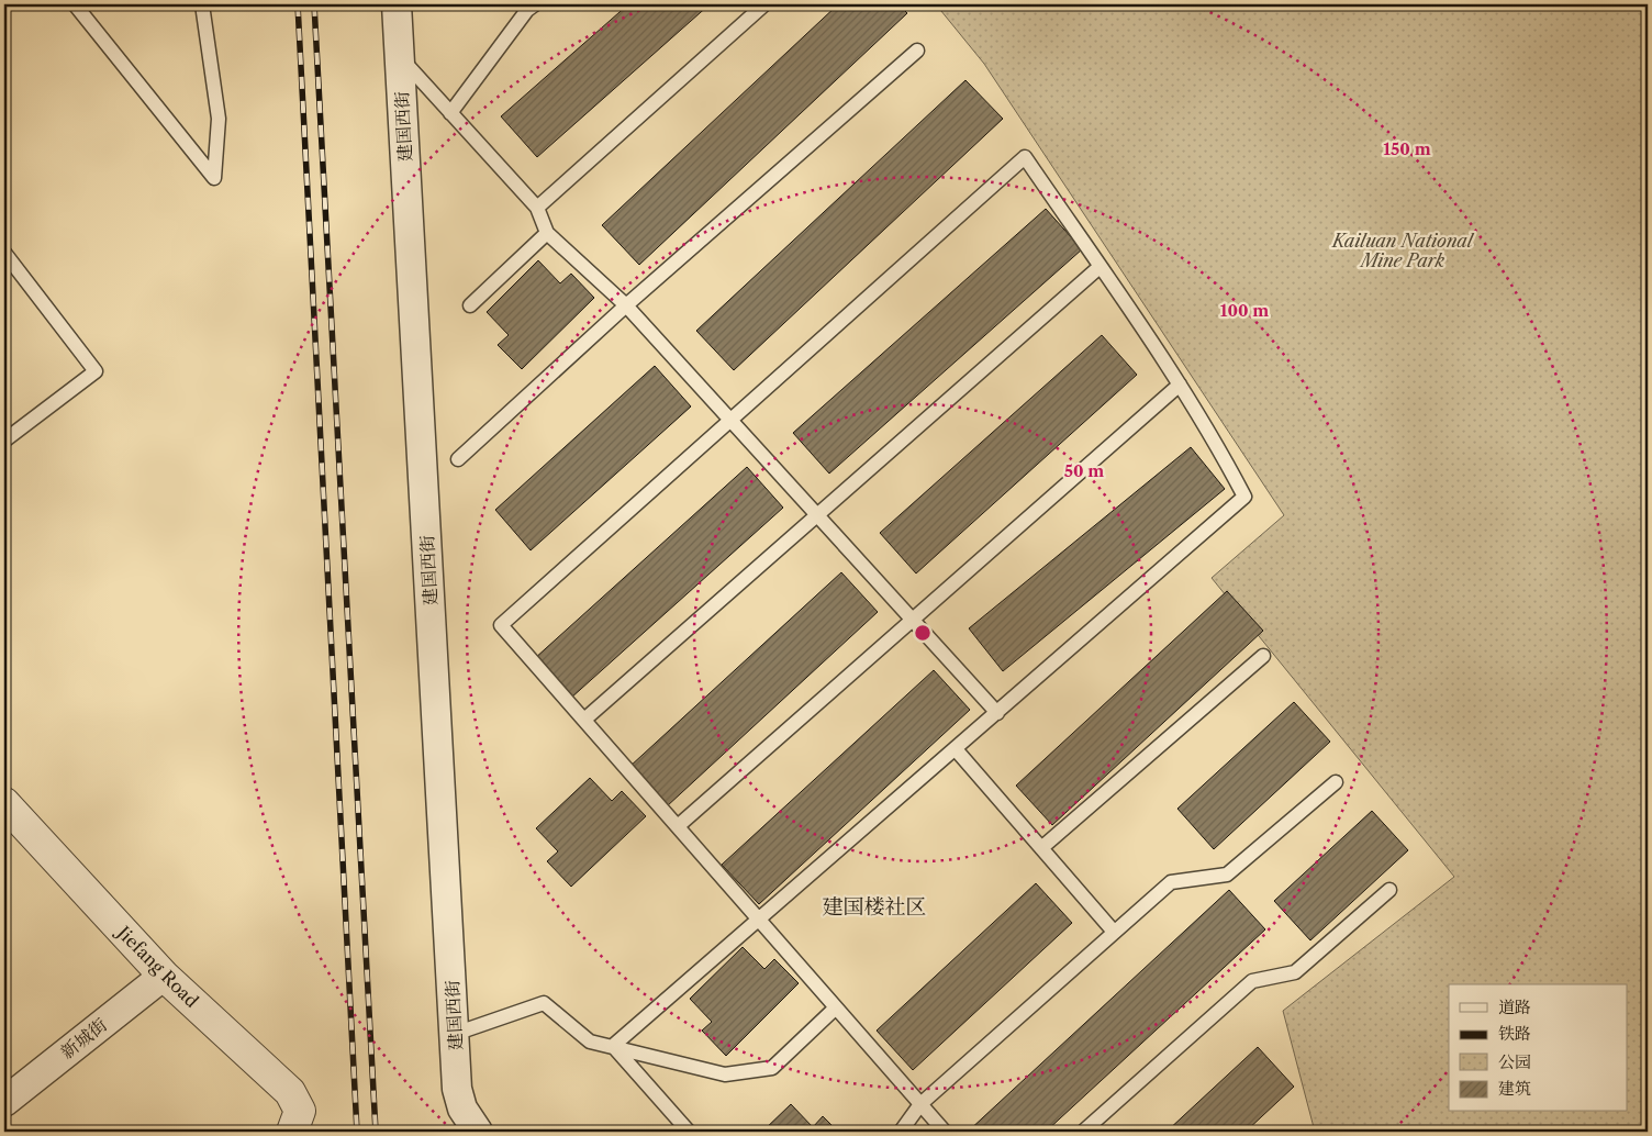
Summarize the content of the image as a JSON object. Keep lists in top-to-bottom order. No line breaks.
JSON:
{"streets":{"street":["建国西街","Jiefang Road","新城街"]},"crossings":[["Jiefang Road","新城街"]],"districts":["建国楼社区"],"parks":["Kailuan National Mine Park"],"legend":["道路","铁路","公园","建筑"],"rings":["150 m","100 m","50 m"]}
